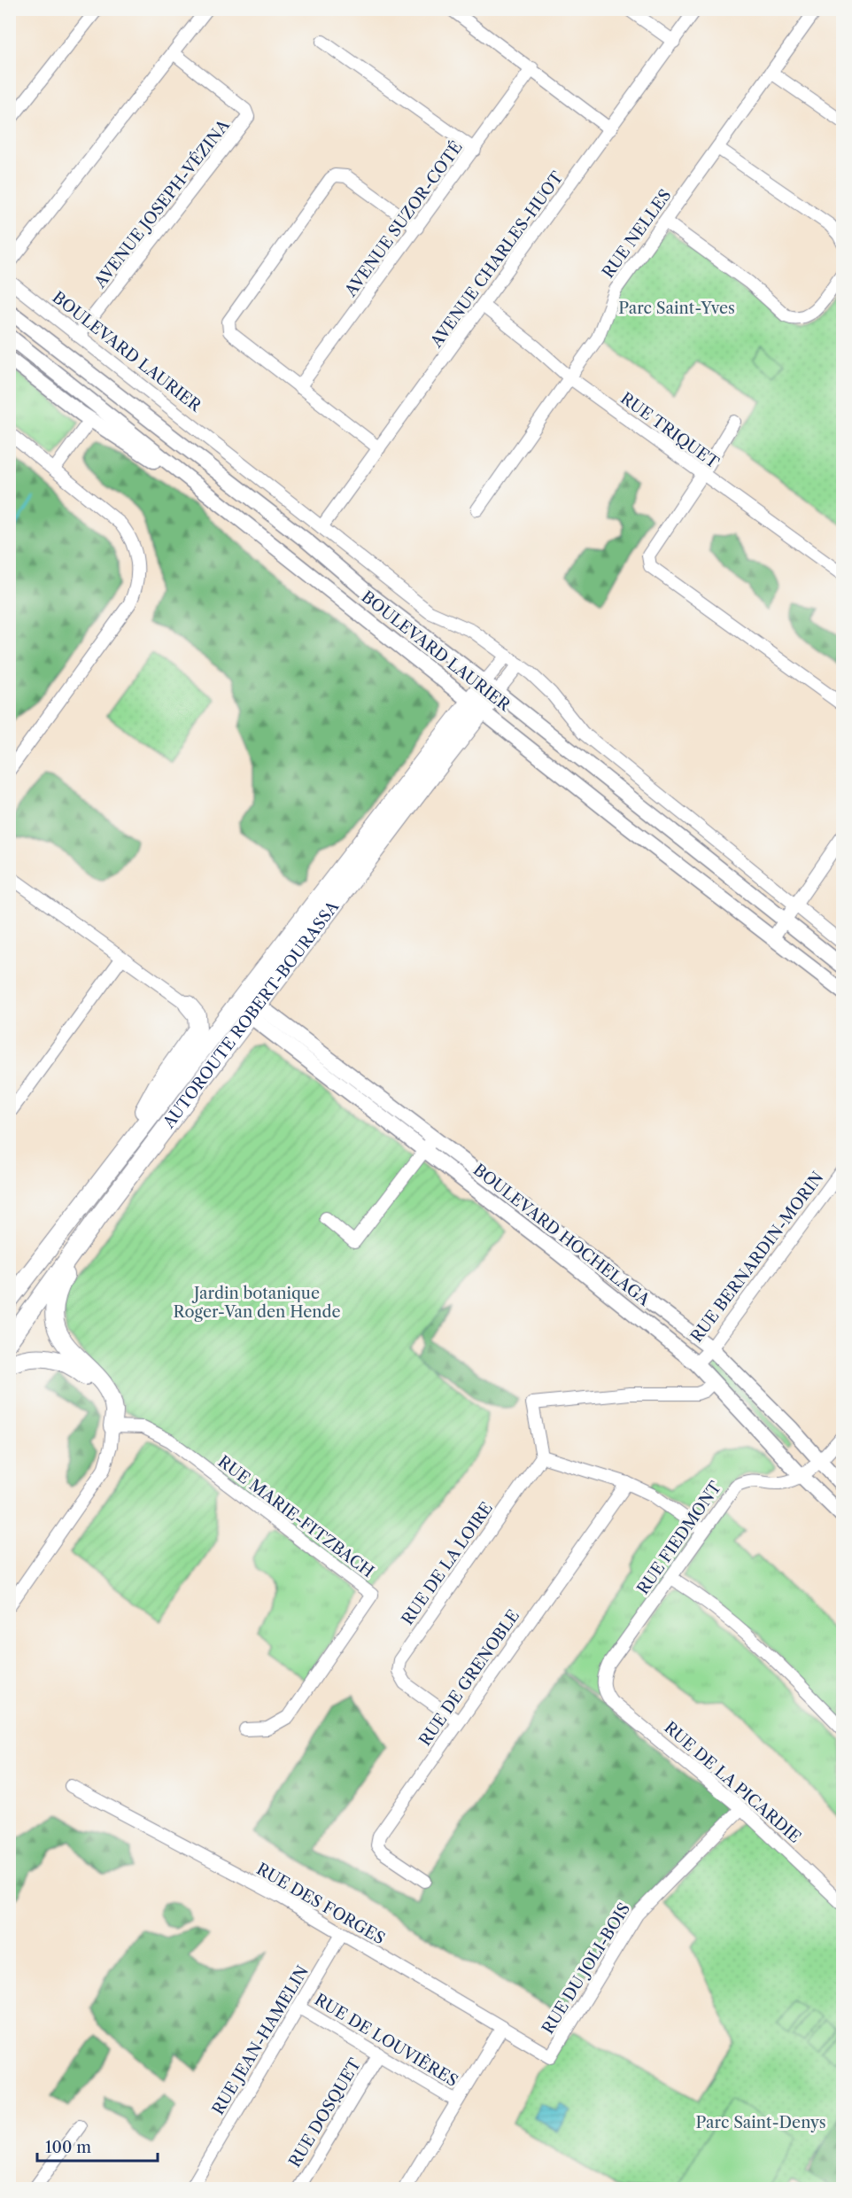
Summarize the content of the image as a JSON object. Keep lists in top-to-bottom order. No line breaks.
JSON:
{"streets":{"highway":["AUTOROUTE ROBERT-BOURASSA"],"main road":["BOULEVARD LAURIER","BOULEVARD HOCHELAGA"],"street":["AVENUE JOSEPH-VÉZINA","AVENUE SUZOR-COTÉ","RUE NELLES","AVENUE CHARLES-HUOT","RUE TRIQUET","RUE BERNARDIN-MORIN","RUE MARIE-FITZBACH","RUE FIEDMONT","RUE DE LA LOIRE","RUE DE GRENOBLE","RUE DE LA PICARDIE","RUE DES FORGES","RUE DU JOLI-BOIS","RUE JEAN-HAMELIN","RUE DE LOUVIÈRES","RUE DOSQUET"]},"crossings":[["AVENUE JOSEPH-VÉZINA","BOULEVARD LAURIER"],["RUE NELLES","RUE TRIQUET"],["AVENUE CHARLES-HUOT","BOULEVARD LAURIER"],["AVENUE CHARLES-HUOT","RUE TRIQUET"],["BOULEVARD LAURIER","AUTOROUTE ROBERT-BOURASSA"],["AUTOROUTE ROBERT-BOURASSA","BOULEVARD HOCHELAGA"],["BOULEVARD HOCHELAGA","RUE BERNARDIN-MORIN"],["BOULEVARD HOCHELAGA","RUE FIEDMONT"],["RUE FIEDMONT","RUE DE LA PICARDIE"],["RUE DE LA LOIRE","RUE DE GRENOBLE"],["RUE DE LA PICARDIE","RUE DU JOLI-BOIS"],["RUE DES FORGES","RUE DU JOLI-BOIS"],["RUE DES FORGES","RUE JEAN-HAMELIN"],["RUE JEAN-HAMELIN","RUE DE LOUVIÈRES"],["RUE DE LOUVIÈRES","RUE DOSQUET"]],"parks":["Parc Saint-Yves","Jardin botanique Roger-Van den Hende","Parc Saint-Denys"],"scale_bar":"100 m"}
